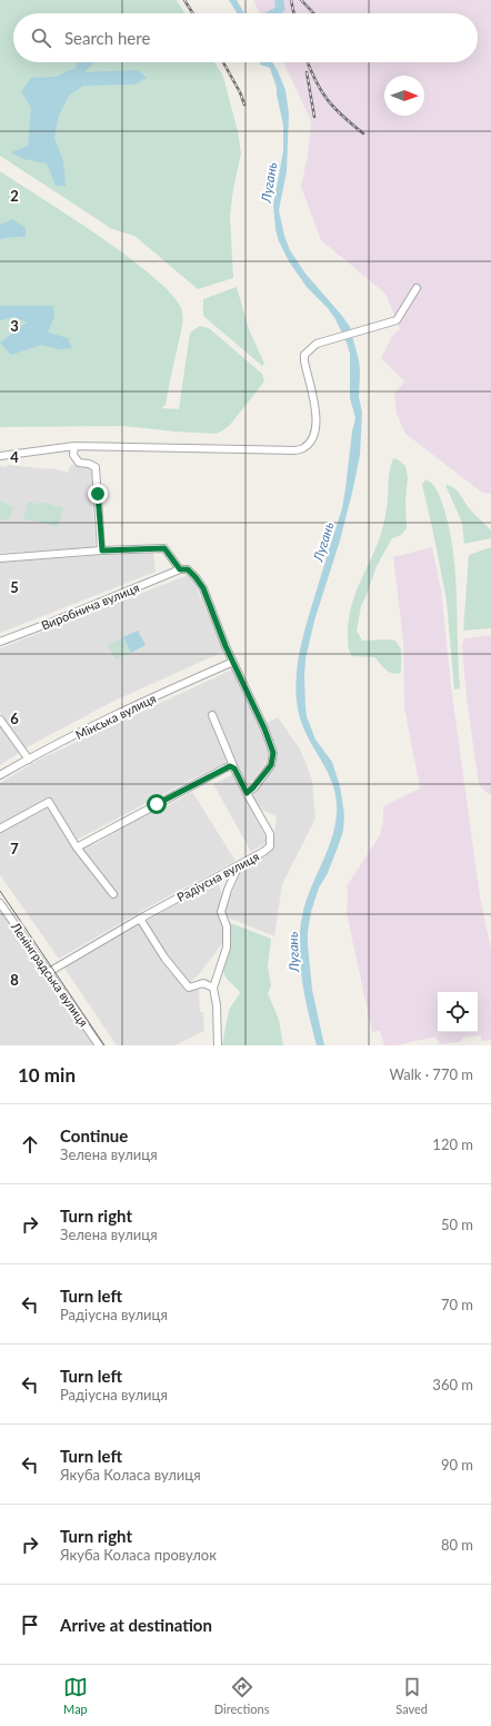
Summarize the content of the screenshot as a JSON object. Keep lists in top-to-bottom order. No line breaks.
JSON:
{"streets":{"street":["Виробнича вулиця","Мінська вулиця","Радіусна вулиця","Ленінградська вулиця"]},"crossings":[["Радіусна вулиця","Ленінградська вулиця"]],"water":["Лугань"],"north":"right","page":{"search":"Search here","heading":["10 min","Walk · 770 m"],"list":[["Continue","Зелена вулиця","120 m"],["Turn right","Зелена вулиця","50 m"],["Turn left","Радіусна вулиця","70 m"],["Turn left","Радіусна вулиця","360 m"],["Turn left","Якуба Коласа вулиця","90 m"],["Turn right","Якуба Коласа провулок","80 m"],"Arrive at destination"],"nav":["Map","Directions","Saved"]},"grid":{"rows":["2","3","4","5","6","7","8"]}}
